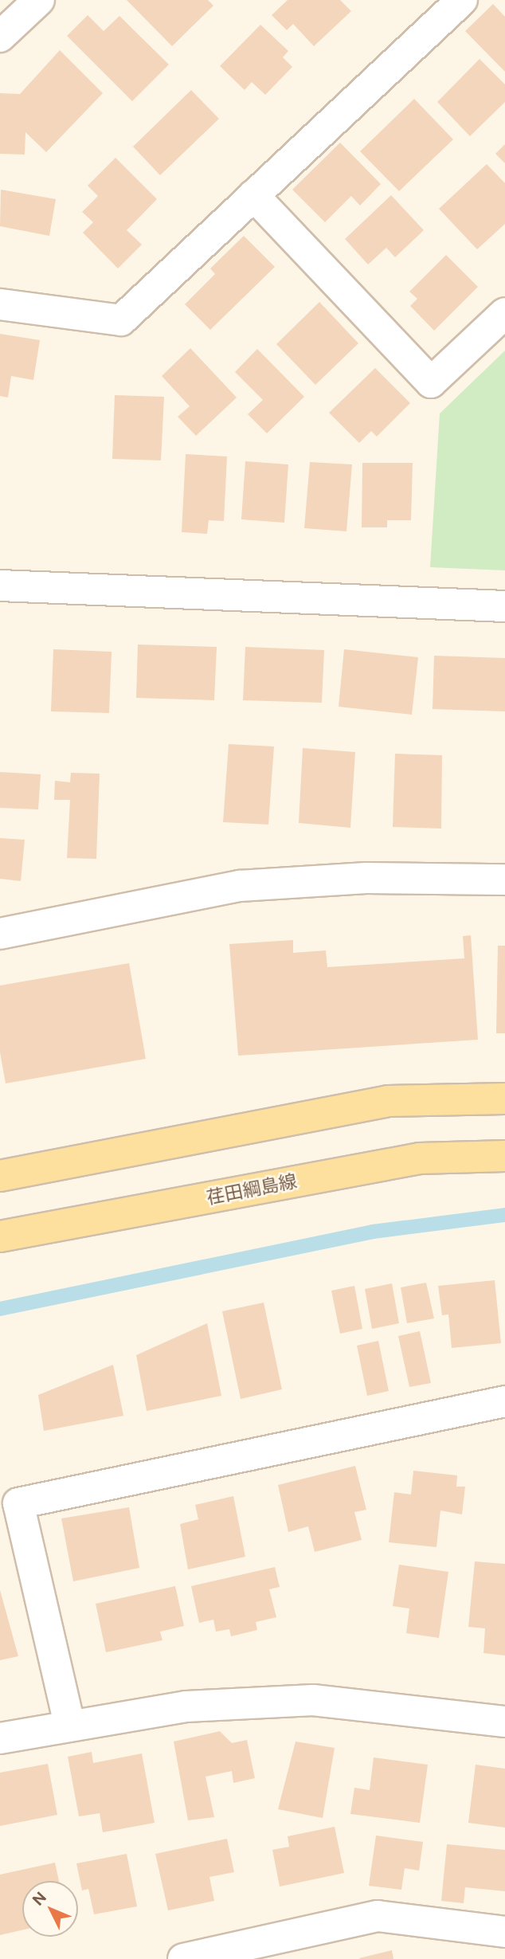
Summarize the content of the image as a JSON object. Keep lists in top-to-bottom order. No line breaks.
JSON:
{"streets":{"main road":["荏田綱島線"]},"north":"top left"}
